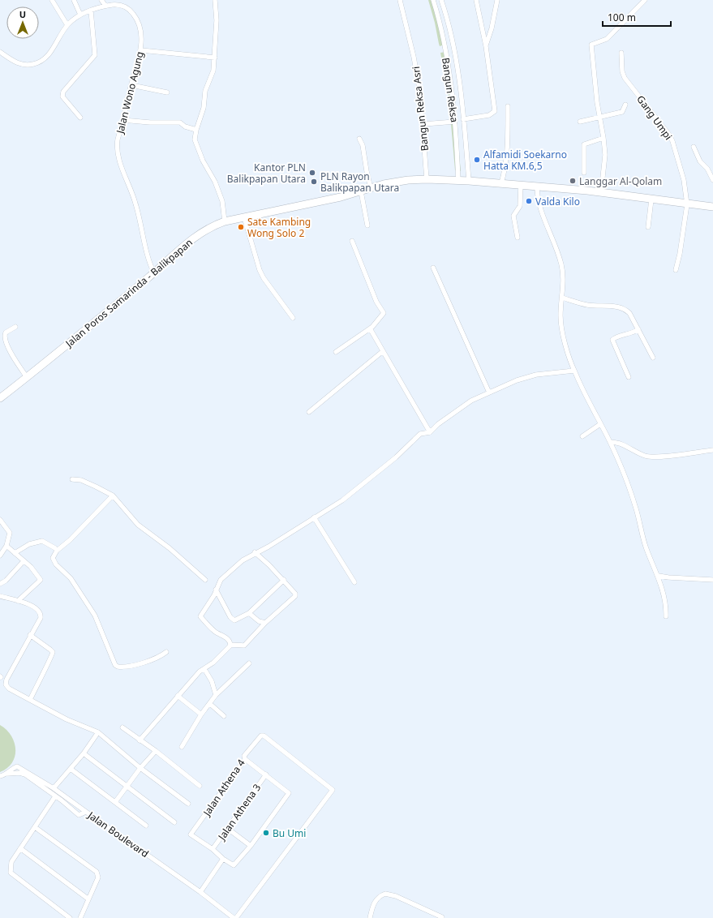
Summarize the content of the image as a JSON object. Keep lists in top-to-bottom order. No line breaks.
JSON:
{"streets":{"highway":["Jalan Poros Samarinda - Balikpapan"],"street":["Bangun Reksa","Jalan Wono Agung","Bangun Reksa Asri","Gang Umpi","Jalan Athena 4","Jalan Athena 3","Jalan Boulevard"]},"crossings":[["Bangun Reksa","Jalan Poros Samarinda - Balikpapan"],["Jalan Wono Agung","Jalan Poros Samarinda - Balikpapan"],["Bangun Reksa Asri","Jalan Poros Samarinda - Balikpapan"],["Gang Umpi","Jalan Poros Samarinda - Balikpapan"],["Jalan Athena 4","Jalan Athena 3"]],"places":["Alfamidi Soekarno Hatta KM.6,5","Kantor PLN Balikpapan Utara","Langgar Al-Qolam","PLN Rayon Balikpapan Utara","Valda Kilo","Sate Kambing Wong Solo 2","Bu Umi"],"scale_bar":"100 m","north":"top"}
